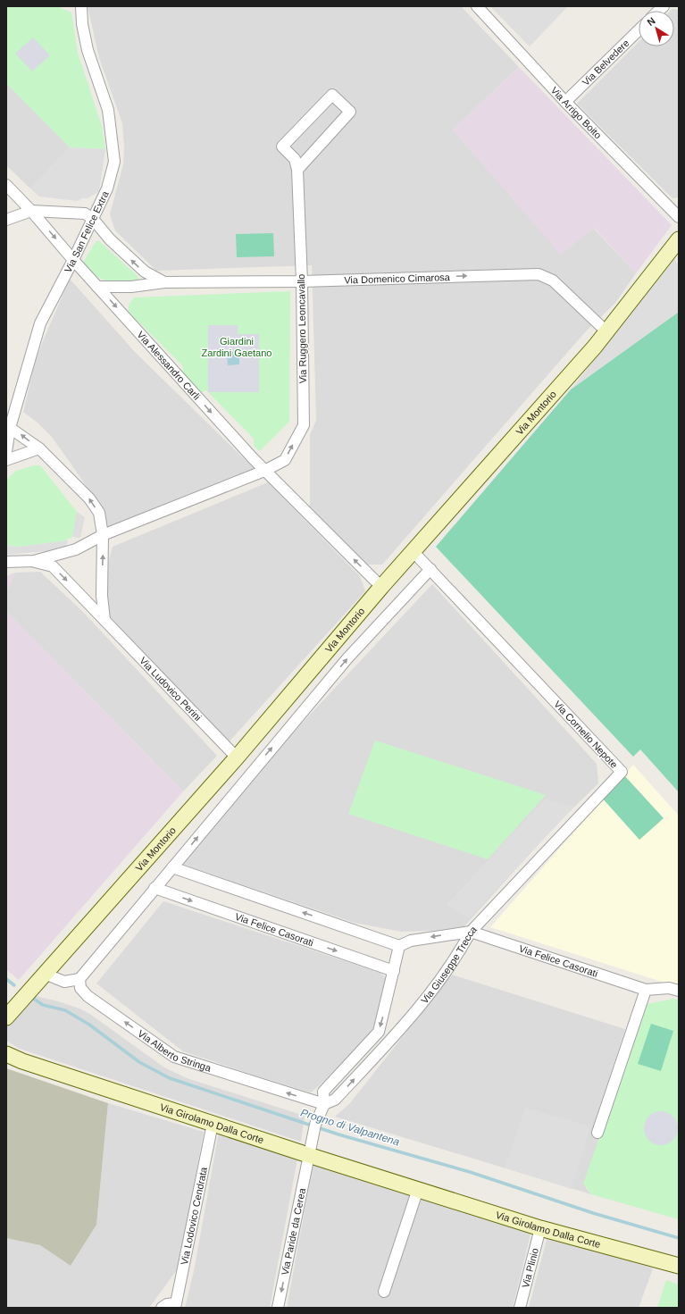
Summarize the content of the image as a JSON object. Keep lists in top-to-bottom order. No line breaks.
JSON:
{"streets":{"street":["Via Belvedere","Via Arrigo Boito","Via San Felice Extra","Via Domenico Cimarosa","Via Ruggero Leoncavallo","Via Alessandro Carli","Via Montorio","Via Ludovico Perini","Via Cornelio Nepote","Via Felice Casorati","Via Giuseppe Trecca","Via Alberto Stringa","Via Girolamo Dalla Corte","Via Lodovico Cendrata","Via Paride da Cerea","Via Plinio"]},"crossings":[["Via Belvedere","Via Arrigo Boito"],["Via San Felice Extra","Via Domenico Cimarosa"],["Via San Felice Extra","Via Alessandro Carli"],["Via Domenico Cimarosa","Via Ruggero Leoncavallo"],["Via Domenico Cimarosa","Via Alessandro Carli"],["Via Domenico Cimarosa","Via Montorio"],["Via Ruggero Leoncavallo","Via Alessandro Carli"],["Via Alessandro Carli","Via Montorio"],["Via Montorio","Via Ludovico Perini"],["Via Montorio","Via Cornelio Nepote"],["Via Cornelio Nepote","Via Felice Casorati"],["Via Cornelio Nepote","Via Giuseppe Trecca"],["Via Felice Casorati","Via Giuseppe Trecca"],["Via Giuseppe Trecca","Via Alberto Stringa"],["Via Girolamo Dalla Corte","Via Lodovico Cendrata"],["Via Girolamo Dalla Corte","Via Paride da Cerea"],["Via Girolamo Dalla Corte","Via Plinio"]],"one_way":["Via Ruggero Leoncavallo","Via Alberto Stringa","Via Paride da Cerea"],"water":["Progno di Valpantena"],"parks":["Giardini Zardini Gaetano"],"north":"top left"}
